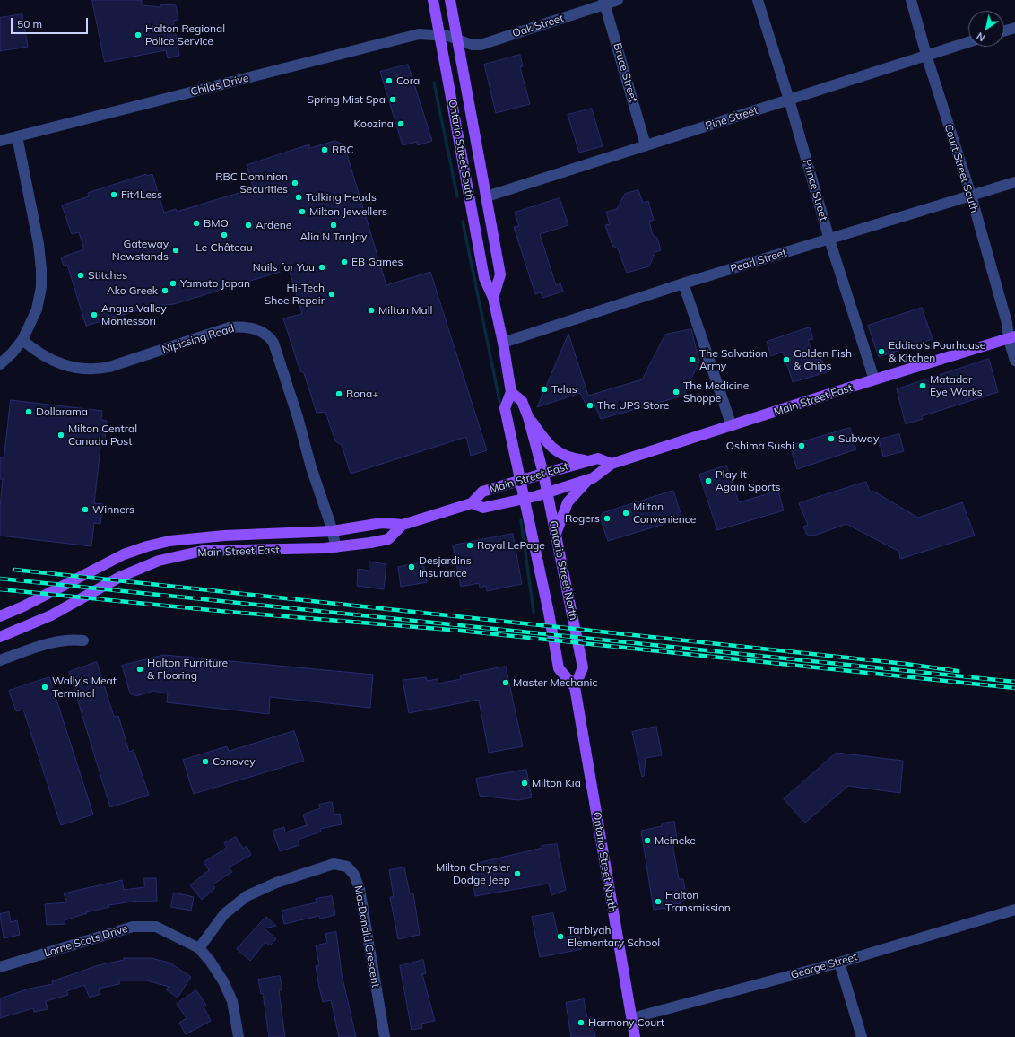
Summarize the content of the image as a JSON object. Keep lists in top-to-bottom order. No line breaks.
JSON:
{"streets":{"main road":["Ontario Street South","Main Street East","Ontario Street North"],"street":["Oak Street","Bruce Street","Childs Drive","Pine Street","Court Street South","Prince Street","Pearl Street","Nipissing Road","MacDonald Crescent","Lorne Scots Drive","George Street"]},"crossings":[["Oak Street","Bruce Street"],["Oak Street","Childs Drive"],["Oak Street","Ontario Street South"],["Bruce Street","Pine Street"],["Childs Drive","Ontario Street South"],["Pine Street","Ontario Street South"],["Pine Street","Court Street South"],["Pine Street","Prince Street"],["Ontario Street South","Pearl Street"],["Ontario Street South","Main Street East"],["Ontario Street South","Ontario Street North"],["Court Street South","Pearl Street"],["Court Street South","Main Street East"],["Prince Street","Pearl Street"],["Prince Street","Main Street East"],["Nipissing Road","Main Street East"],["Main Street East","Ontario Street North"],["Ontario Street North","George Street"],["MacDonald Crescent","Lorne Scots Drive"]],"places":["Halton Regional Police Service","Cora","Spring Mist Spa","Koozina","RBC","RBC Dominion Securities","Fit4Less","Talking Heads","Milton Jewellers","BMO","Ardene","Alia N TanJay","Le Château","Gateway Newstands","EB Games","Nails for You","Stitches","Yamato Japan","Ako Greek","Hi-Tech Shoe Repair","Milton Mall","Angus Valley Montessori","Eddieo's Pourhouse & Kitchen","The Salvation Army","Golden Fish & Chips","Matador Eye Works","Telus","The Medicine Shoppe","Rona+","The UPS Store","Dollarama","Milton Central Canada Post","Subway","Oshima Sushi","Play It Again Sports","Winners","Milton Convenience","Rogers","Royal LePage","Desjardins Insurance","Halton Furniture & Flooring","Master Mechanic","Wally's Meat Terminal","Conovey","Milton Kia","Meineke","Milton Chrysler Dodge Jeep","Halton Transmission","Tarbiyah Elementary School","Harmony Court"],"scale_bar":"50 m","north":"bottom left"}
